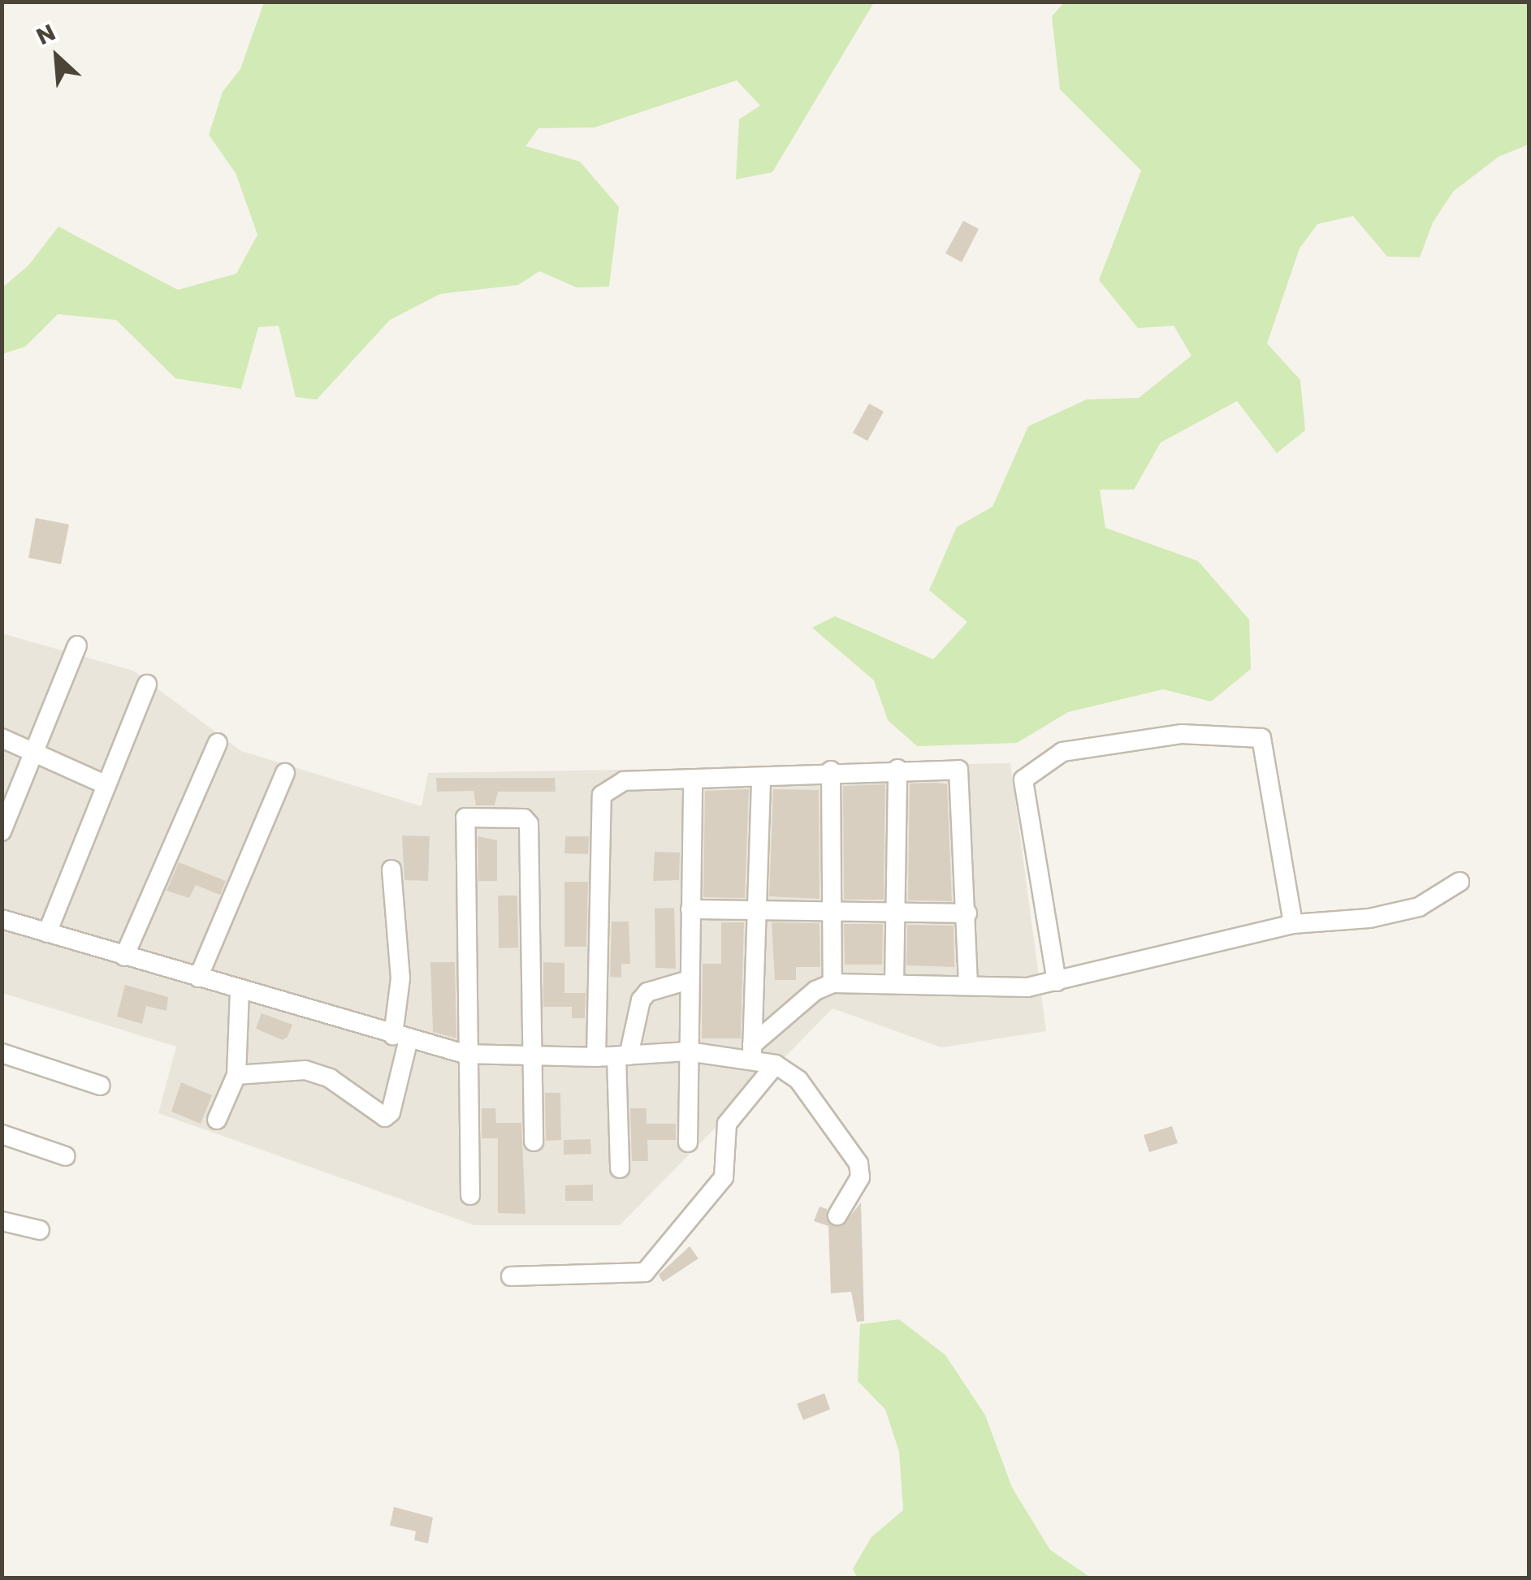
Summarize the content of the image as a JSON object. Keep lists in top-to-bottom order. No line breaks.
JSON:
{"north":"top left"}
